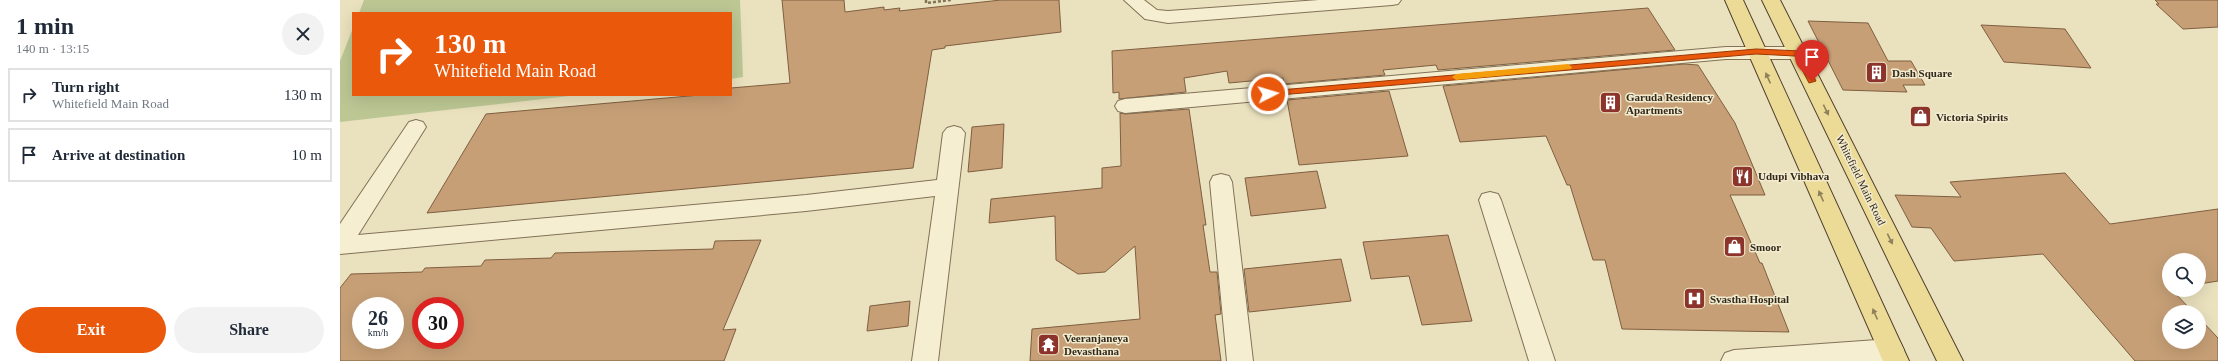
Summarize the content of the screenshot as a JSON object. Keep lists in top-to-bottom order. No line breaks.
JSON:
{"streets":{"main road":["Whitefield Main Road"]},"places":{"building":["Dash Square","Garuda Residency Apartments"],"shop":["Victoria Spirits","Smoor"],"restaurant":["Udupi Vibhava"],"hospital":["Svastha Hospital"],"temple":["Veeranjaneya Devasthana"]},"page":{"heading":["1 min","140 m · 13:15"],"turn":["130 m","Whitefield Main Road"],"list":[{"name":"Turn right","note":"Whitefield Main Road","value":"130 m"},{"name":"Arrive at destination","value":"10 m"}],"speed":"26 km/h","limit":"30","buttons":["Exit","Share"]}}
